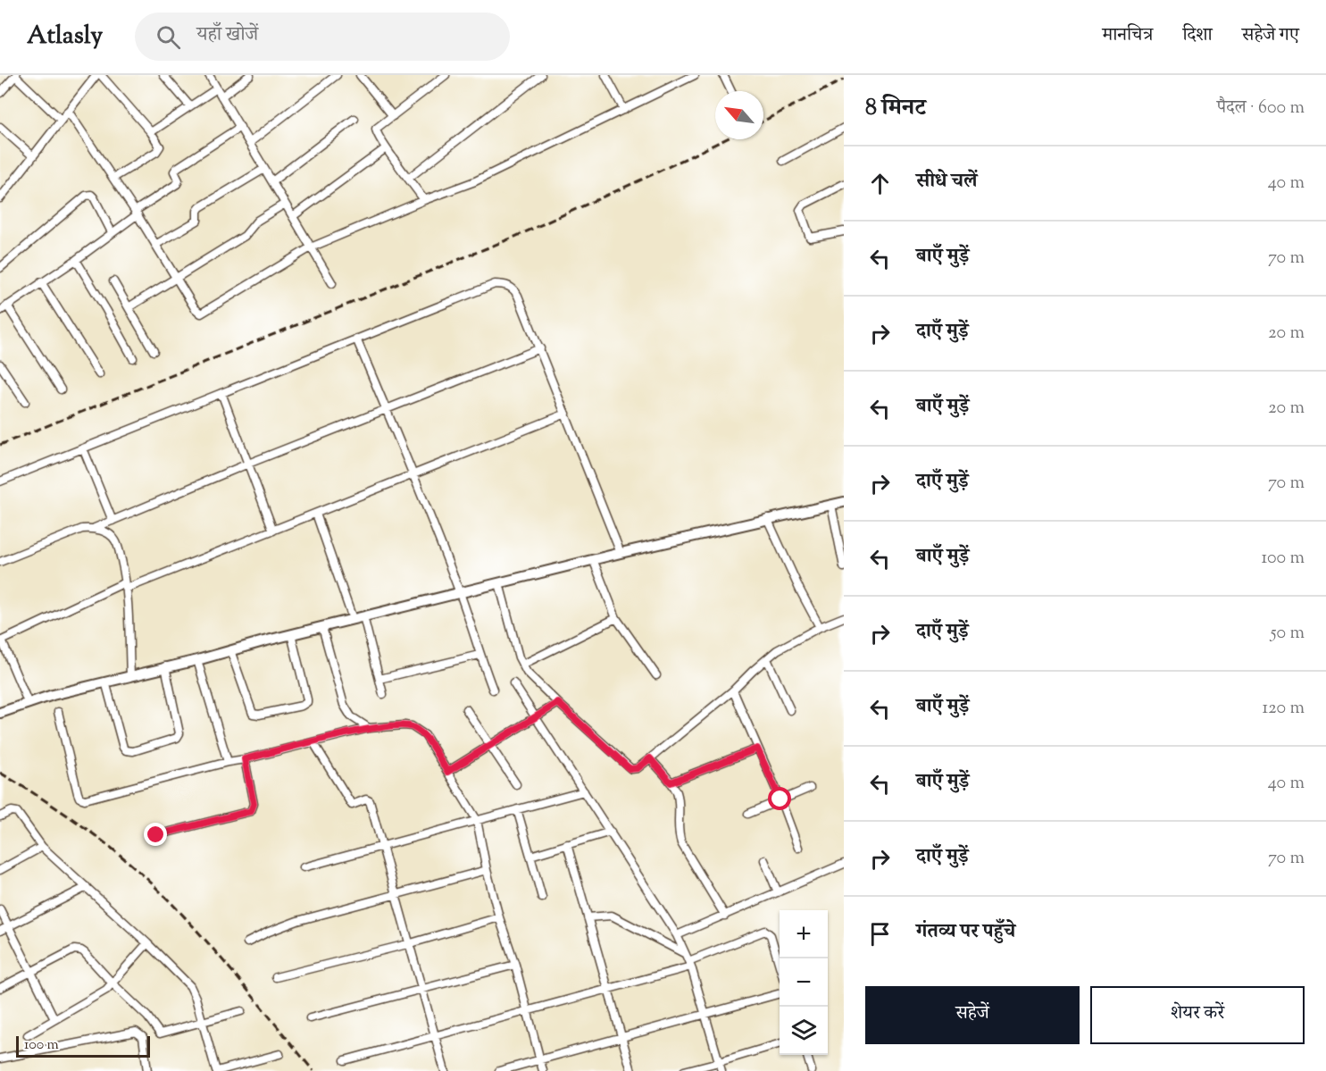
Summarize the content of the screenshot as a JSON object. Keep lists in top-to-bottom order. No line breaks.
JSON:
{"scale_bar":"100 m","north":"top left","page":{"header":"Atlasly","search":"यहाँ खोजें","nav":["मानचित्र","दिशा","सहेजे गए"],"heading":["8 मिनट","पैदल · 600 m"],"list":[["सीधे चलें","40 m"],["बाएँ मुड़ें","70 m"],["दाएँ मुड़ें","20 m"],["बाएँ मुड़ें","20 m"],["दाएँ मुड़ें","70 m"],["बाएँ मुड़ें","100 m"],["दाएँ मुड़ें","50 m"],["बाएँ मुड़ें","120 m"],["बाएँ मुड़ें","40 m"],["दाएँ मुड़ें","70 m"],"गंतव्य पर पहुँचे"],"map_buttons":["+","−"],"buttons":["सहेजें","शेयर करें"],"scale":"100 m"}}
